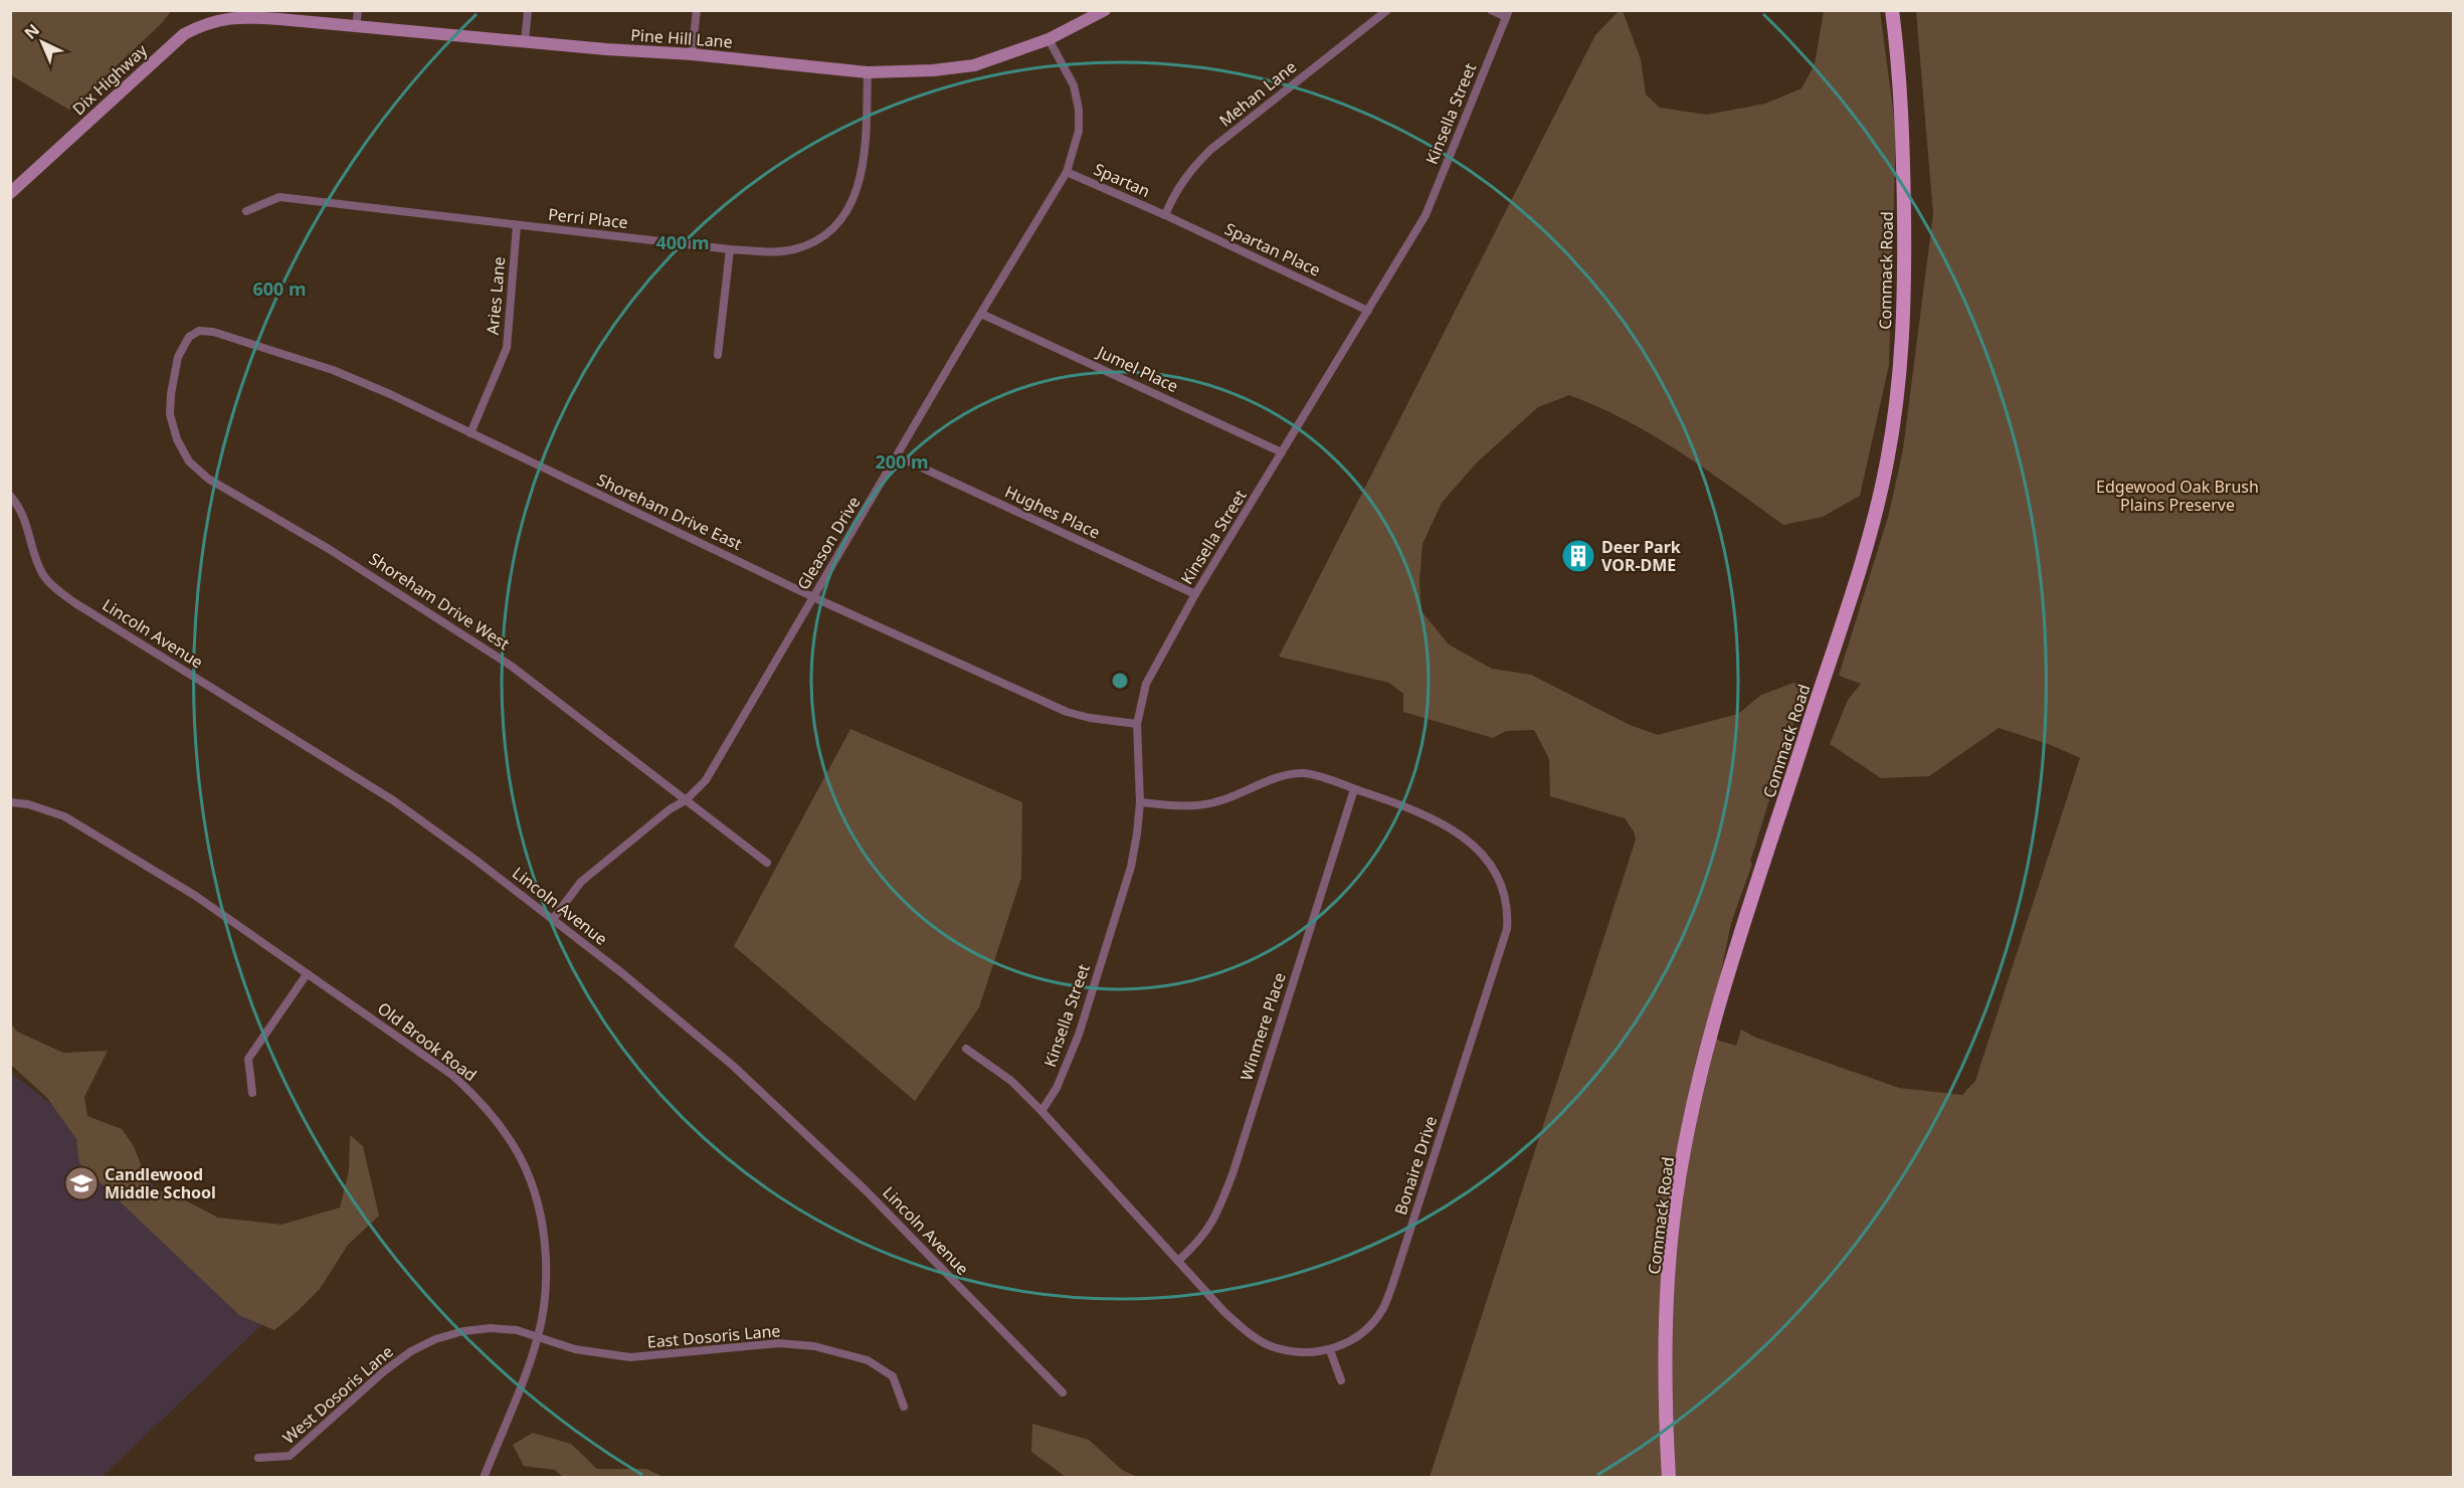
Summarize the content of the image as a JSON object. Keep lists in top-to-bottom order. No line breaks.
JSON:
{"streets":{"main road":["Commack Road"],"street":["Pine Hill Lane","Dix Highway","Mehan Lane","Kinsella Street","Spartan","Perri Place","Spartan Place","Aries Lane","Jumel Place","Shoreham Drive East","Hughes Place","Gleason Drive","Shoreham Drive West","Lincoln Avenue","Winmere Place","Old Brook Road","Bonaire Drive","East Dosoris Lane","West Dosoris Lane"]},"crossings":[["Pine Hill Lane","Dix Highway"],["Pine Hill Lane","Perri Place"],["Pine Hill Lane","Gleason Drive"],["Mehan Lane","Spartan"],["Mehan Lane","Spartan Place"],["Kinsella Street","Spartan Place"],["Kinsella Street","Jumel Place"],["Kinsella Street","Shoreham Drive East"],["Kinsella Street","Hughes Place"],["Kinsella Street","Bonaire Drive"],["Spartan","Spartan Place"],["Spartan","Gleason Drive"],["Perri Place","Aries Lane"],["Aries Lane","Shoreham Drive East"],["Jumel Place","Gleason Drive"],["Shoreham Drive East","Gleason Drive"],["Shoreham Drive East","Shoreham Drive West"],["Hughes Place","Gleason Drive"],["Gleason Drive","Shoreham Drive West"],["Gleason Drive","Lincoln Avenue"],["Winmere Place","Bonaire Drive"],["Old Brook Road","East Dosoris Lane"],["Old Brook Road","West Dosoris Lane"],["East Dosoris Lane","West Dosoris Lane"]],"parks":["Edgewood Oak Brush Plains Preserve"],"places":{"building":["Deer Park VOR-DME"],"school or university":["Candlewood Middle School"]},"north":"top left","rings":["400 m","600 m","200 m"]}
